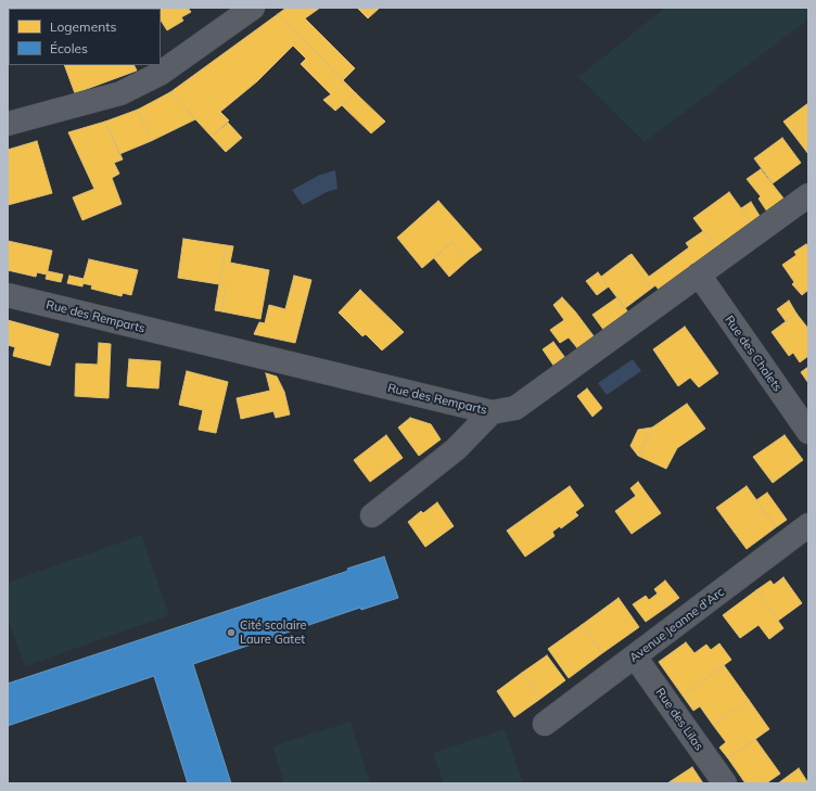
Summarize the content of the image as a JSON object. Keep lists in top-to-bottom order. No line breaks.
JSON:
{"streets":{"street":["Rue des Remparts","Rue des Chalets","Avenue Jeanne d'Arc","Rue des Lilas"]},"crossings":[["Rue des Remparts","Rue des Chalets"],["Avenue Jeanne d'Arc","Rue des Lilas"]],"places":["Cité scolaire Laure Gatet"],"legend":["Logements","Écoles"]}
